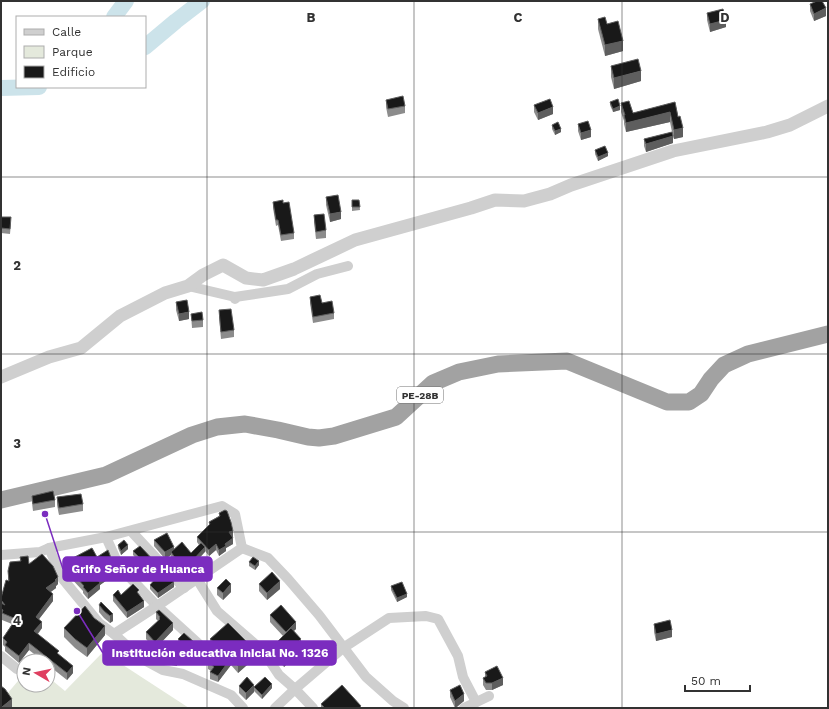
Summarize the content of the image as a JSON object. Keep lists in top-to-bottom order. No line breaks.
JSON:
{"streets":{"highway":["PE-28B"]},"places":["Grifo Señor de Huanca","Institución educativa inicial No. 1326"],"legend":["Calle","Parque","Edificio"],"scale_bar":"50 m","north":"left","grid":{"columns":["B","C","D"],"rows":["2","3","4"]}}
